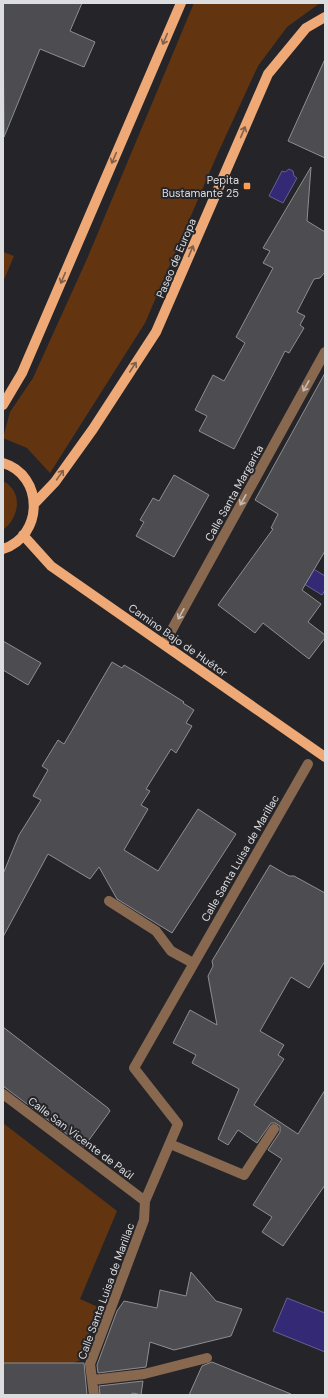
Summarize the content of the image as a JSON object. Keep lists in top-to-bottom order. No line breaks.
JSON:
{"streets":{"main road":["Paseo de Europa","Camino Bajo de Huétor"],"street":["Calle Santa Margarita","Calle Santa Luisa de Marillac","Calle San Vicente de Paúl"]},"crossings":[["Calle Santa Margarita","Camino Bajo de Huétor"],["Calle Santa Luisa de Marillac","Calle San Vicente de Paúl"]],"one_way":["Paseo de Europa","Calle Santa Margarita"],"places":{"transit":["Pepita Bustamante 25"]}}
